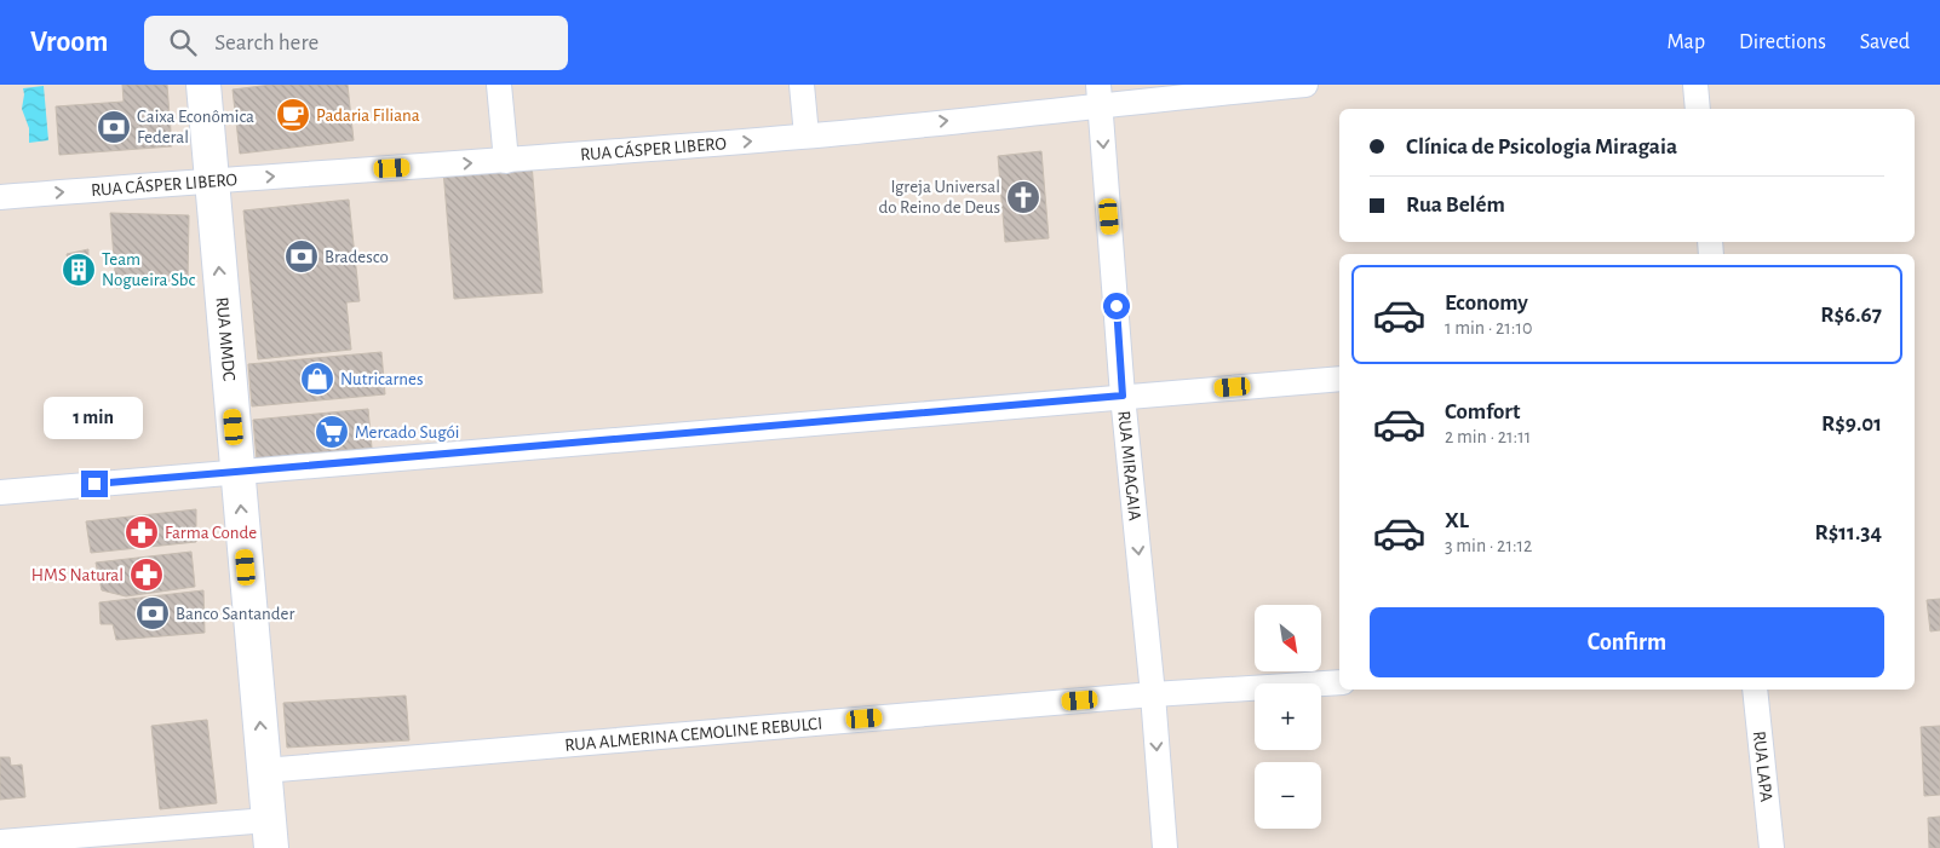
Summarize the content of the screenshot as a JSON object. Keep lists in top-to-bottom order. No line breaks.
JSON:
{"streets":{"street":["RUA CÁSPER LIBERO","RUA MMDC","RUA MIRAGAIA","RUA ALMERINA CEMOLINE REBULCI","RUA LAPA"]},"crossings":[["RUA CÁSPER LIBERO","RUA MMDC"],["RUA CÁSPER LIBERO","RUA MIRAGAIA"],["RUA MMDC","RUA ALMERINA CEMOLINE REBULCI"],["RUA MIRAGAIA","RUA ALMERINA CEMOLINE REBULCI"]],"one_way":["RUA CÁSPER LIBERO","RUA MMDC","RUA MIRAGAIA"],"places":{"cafe":["Padaria Filiana"],"bank":["Caixa Econômica Federal","Bradesco","Banco Santander"],"church":["Igreja Universal do Reino de Deus"],"building":["Team Nogueira Sbc"],"shop":["Nutricarnes"],"supermarket":["Mercado Sugói"],"pharmacy":["Farma Conde","HMS Natural"]},"north":"bottom right","page":{"header":"Vroom","search":"Search here","nav":["Map","Directions","Saved"],"banner":["Clínica de Psicologia Miragaia","Rua Belém"],"list":[{"name":"Economy","note":"1 min · 21:10","value":"R$6.67"},{"name":"Comfort","note":"2 min · 21:11","value":"R$9.01"},{"name":"XL","note":"3 min · 21:12","value":"R$11.34"}],"bubble":"1 min","buttons":"Confirm","map_buttons":["+","−"]}}
